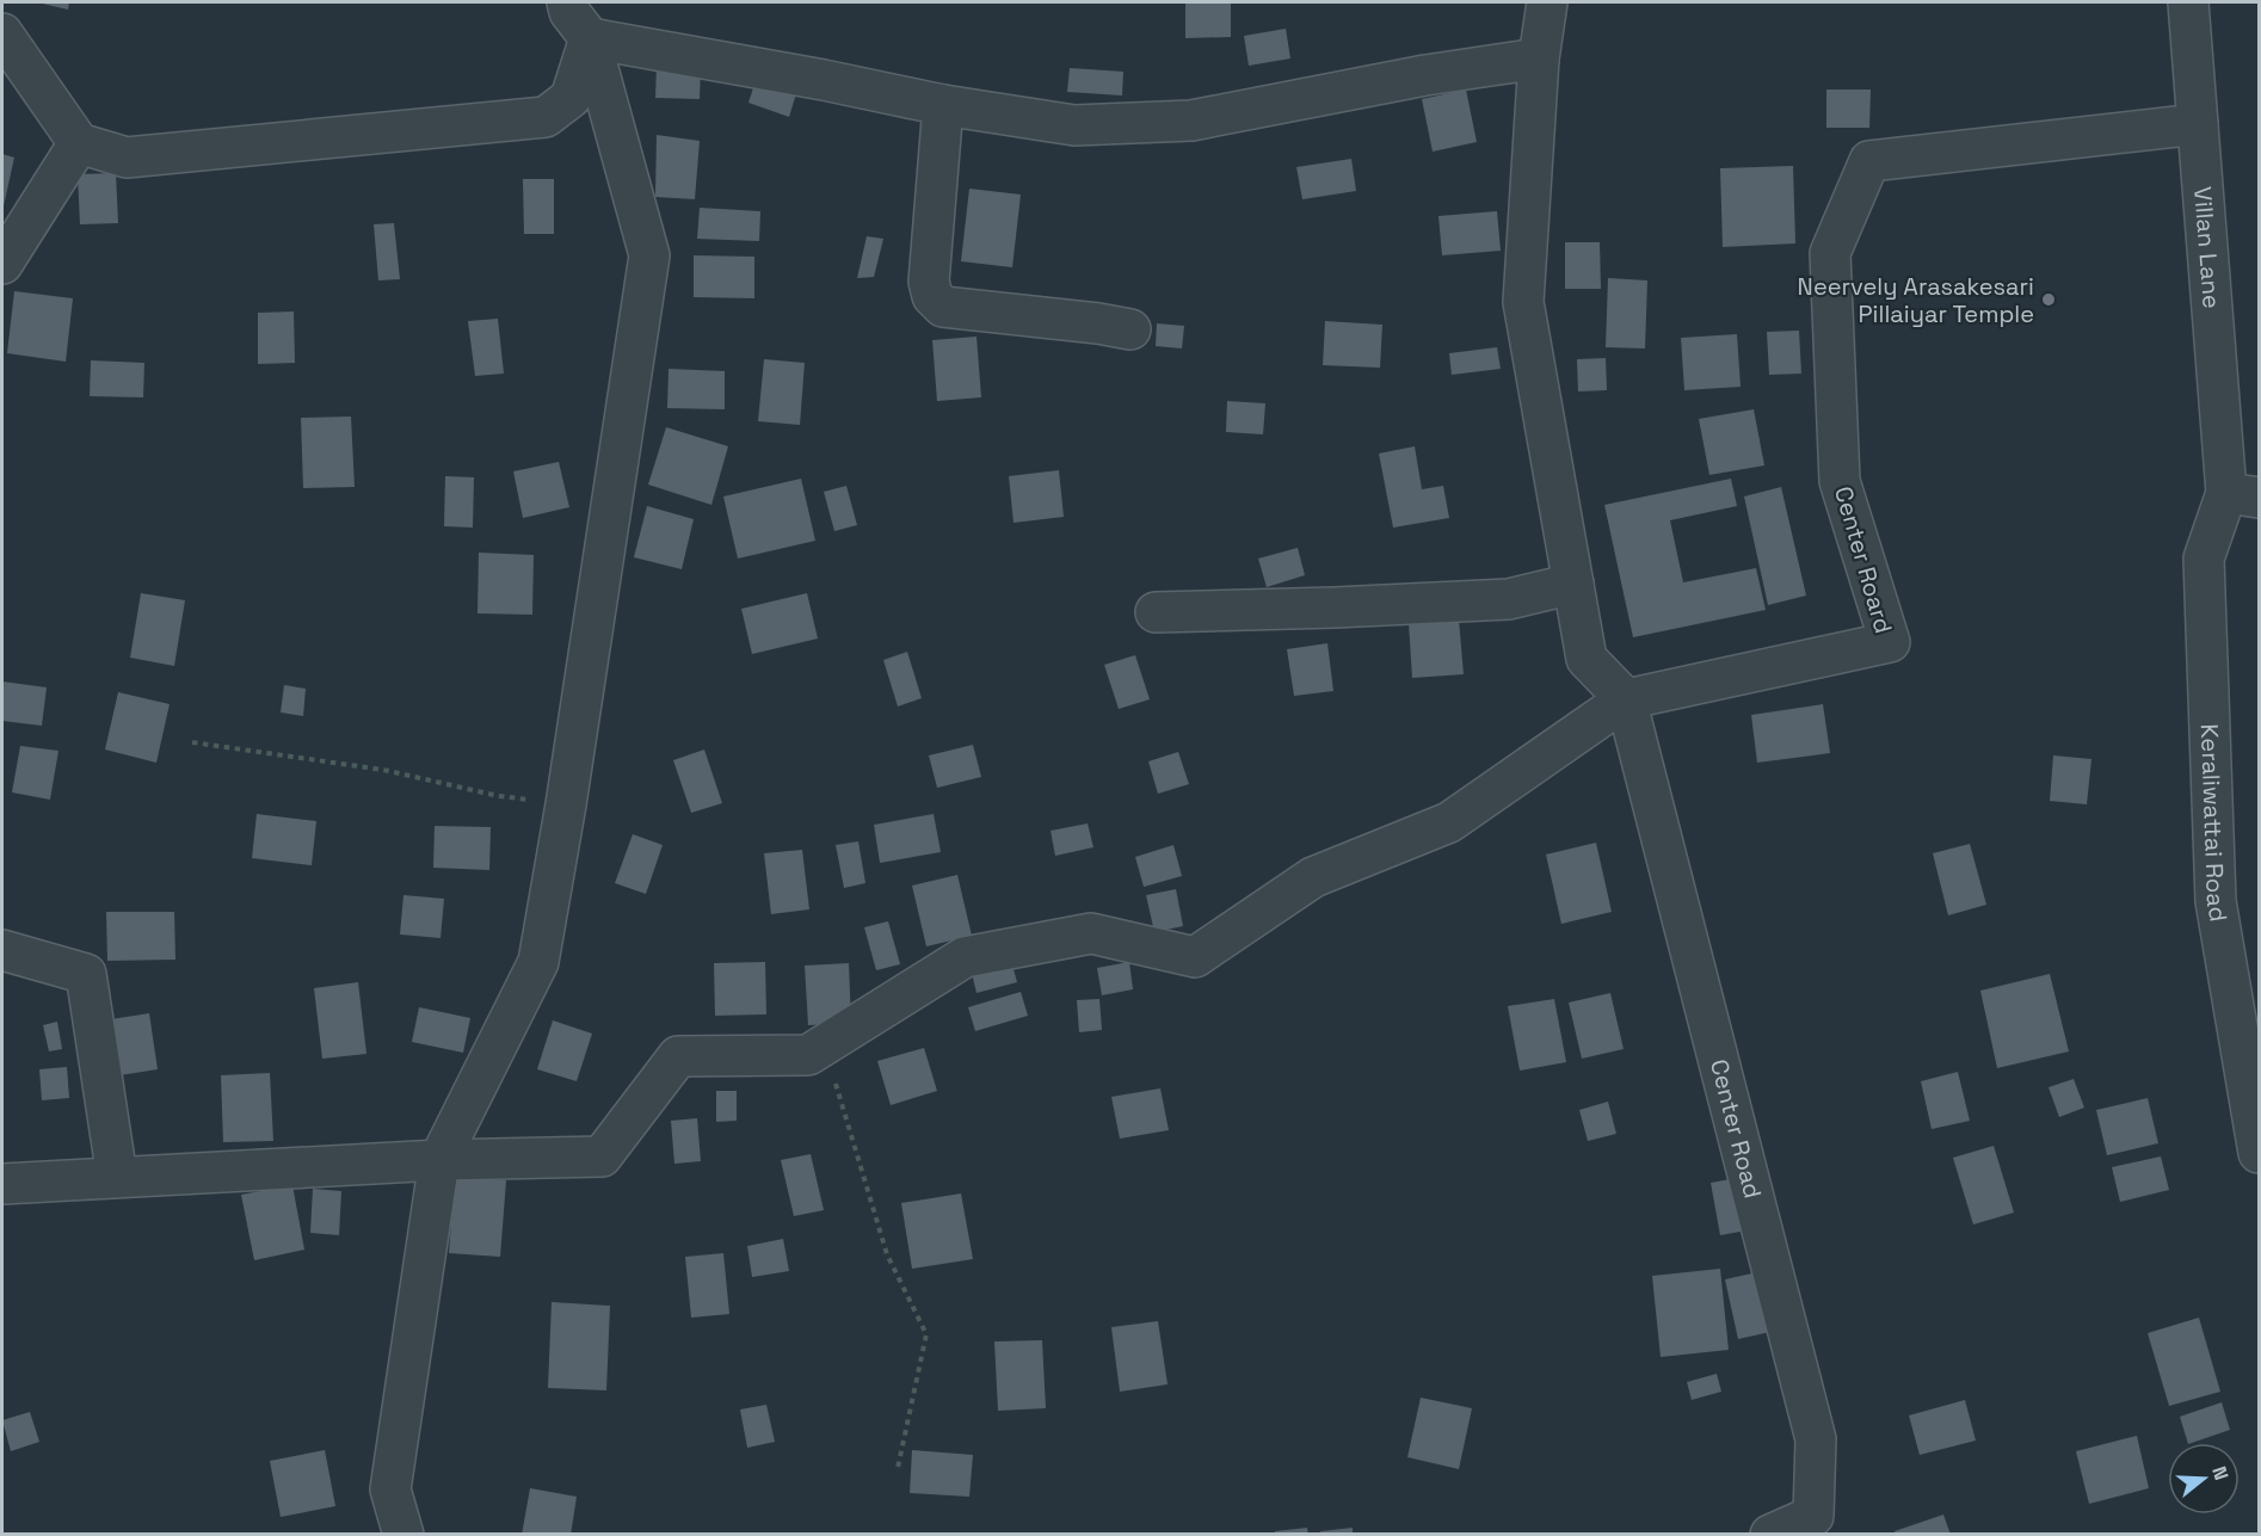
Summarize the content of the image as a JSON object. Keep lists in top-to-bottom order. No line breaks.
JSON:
{"streets":{"street":["Villan Lane","Center Roard","Keraliwattai Road","Center Road"]},"crossings":[["Villan Lane","Center Roard"],["Villan Lane","Keraliwattai Road"],["Center Roard","Center Road"]],"places":["Neervely Arasakesari Pillaiyar Temple"],"north":"right"}
